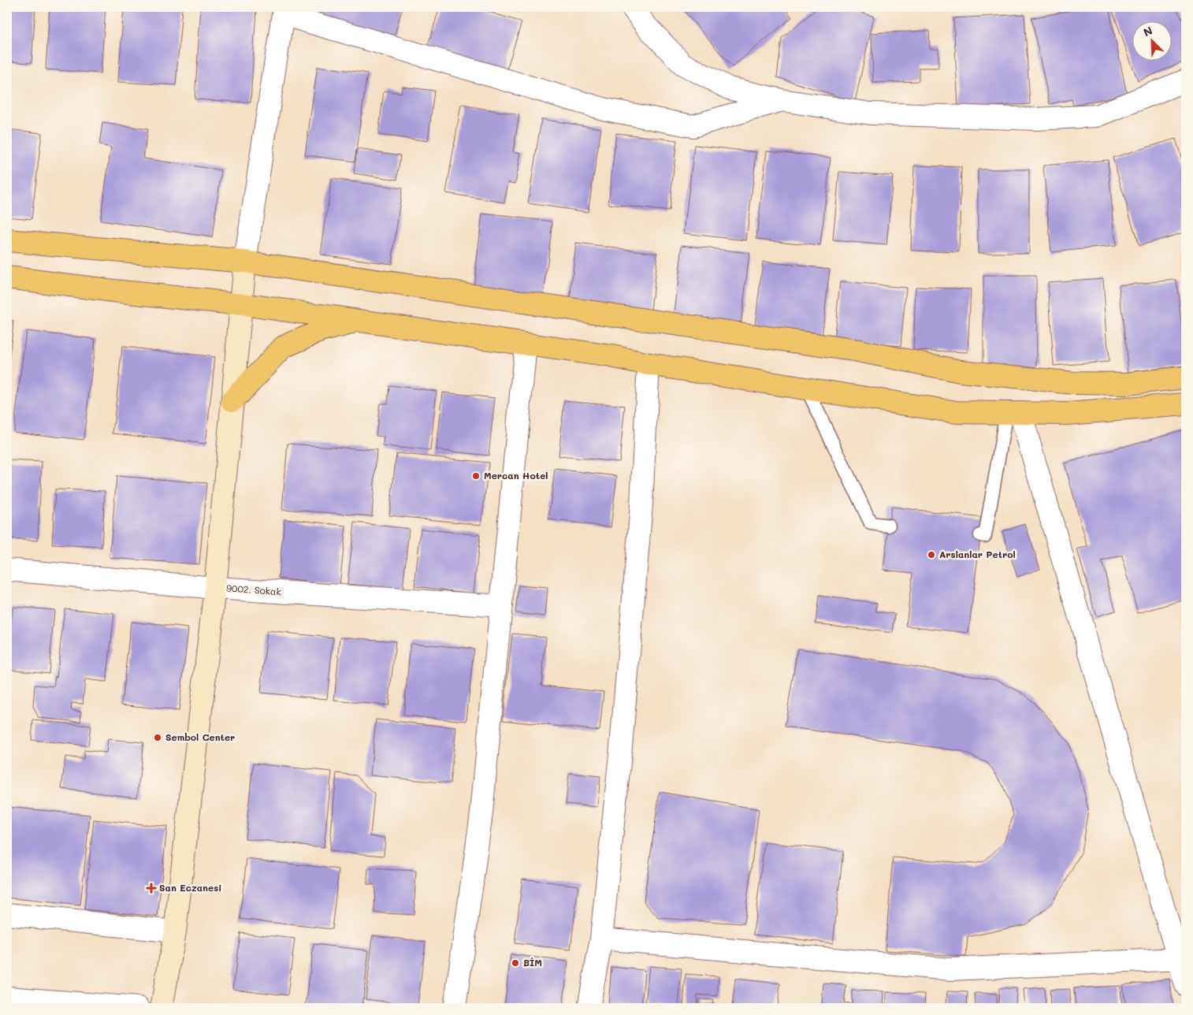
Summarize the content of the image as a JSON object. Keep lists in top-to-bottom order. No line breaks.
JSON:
{"streets":{"street":["9002. Sokak"]},"places":{"other":["Mercan Hotel","Arslanlar Petrol","Sembol Center","BİM"],"health":["San Eczanesi"]},"north":"top left"}
